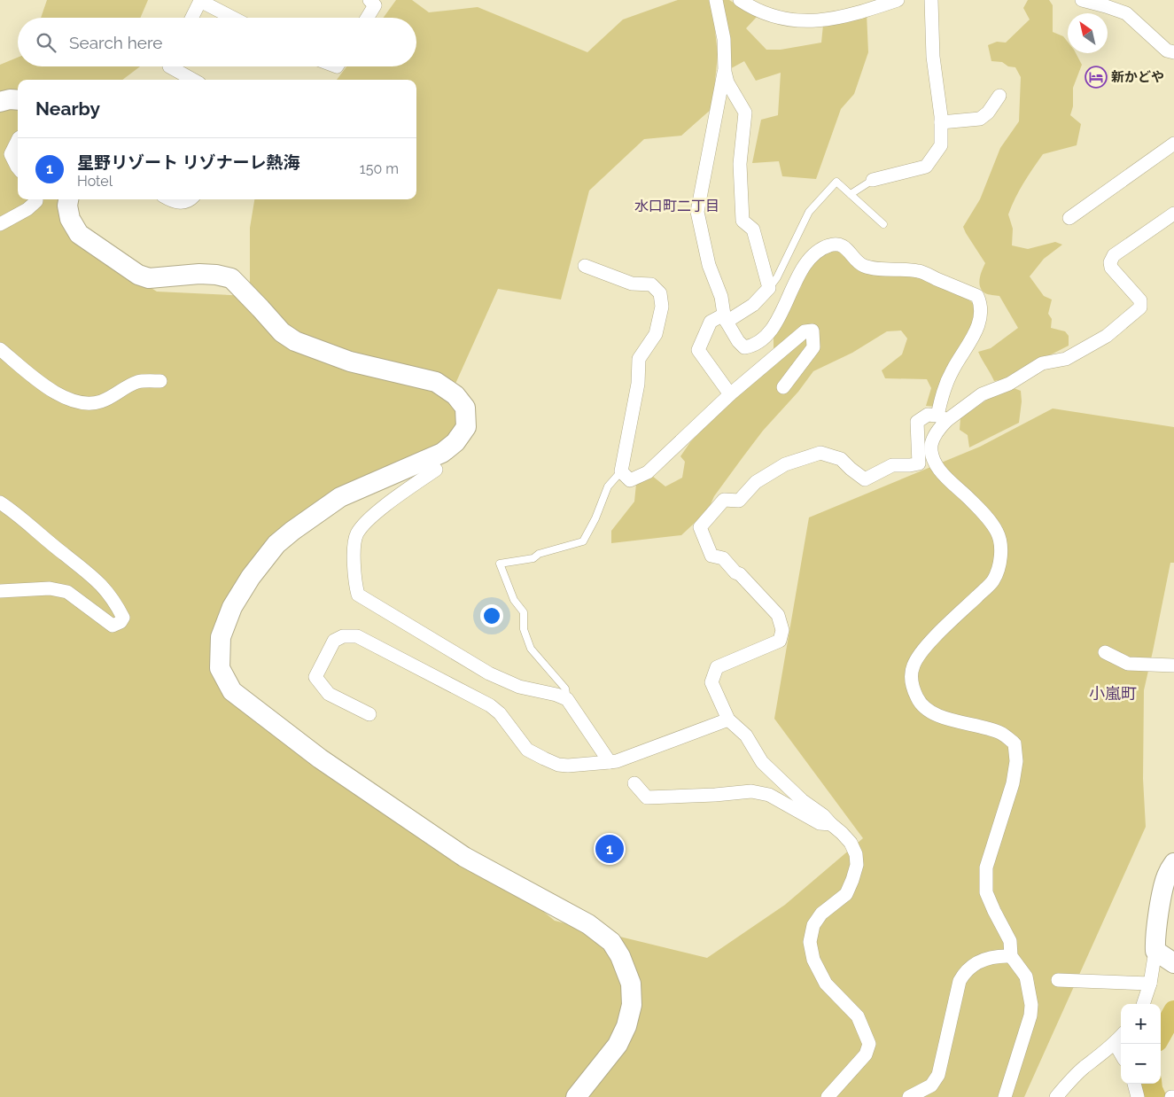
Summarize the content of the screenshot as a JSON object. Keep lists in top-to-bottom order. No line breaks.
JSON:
{"districts":["水口町二丁目","小嵐町"],"places":{"hotel":["新かどや"]},"north":"top left","page":{"search":"Search here","heading":"Nearby","list":[{"mark":"1","name":"星野リゾート リゾナーレ熱海","note":"Hotel","value":"150 m"}],"pins":"1","map_buttons":["+","−"]}}
